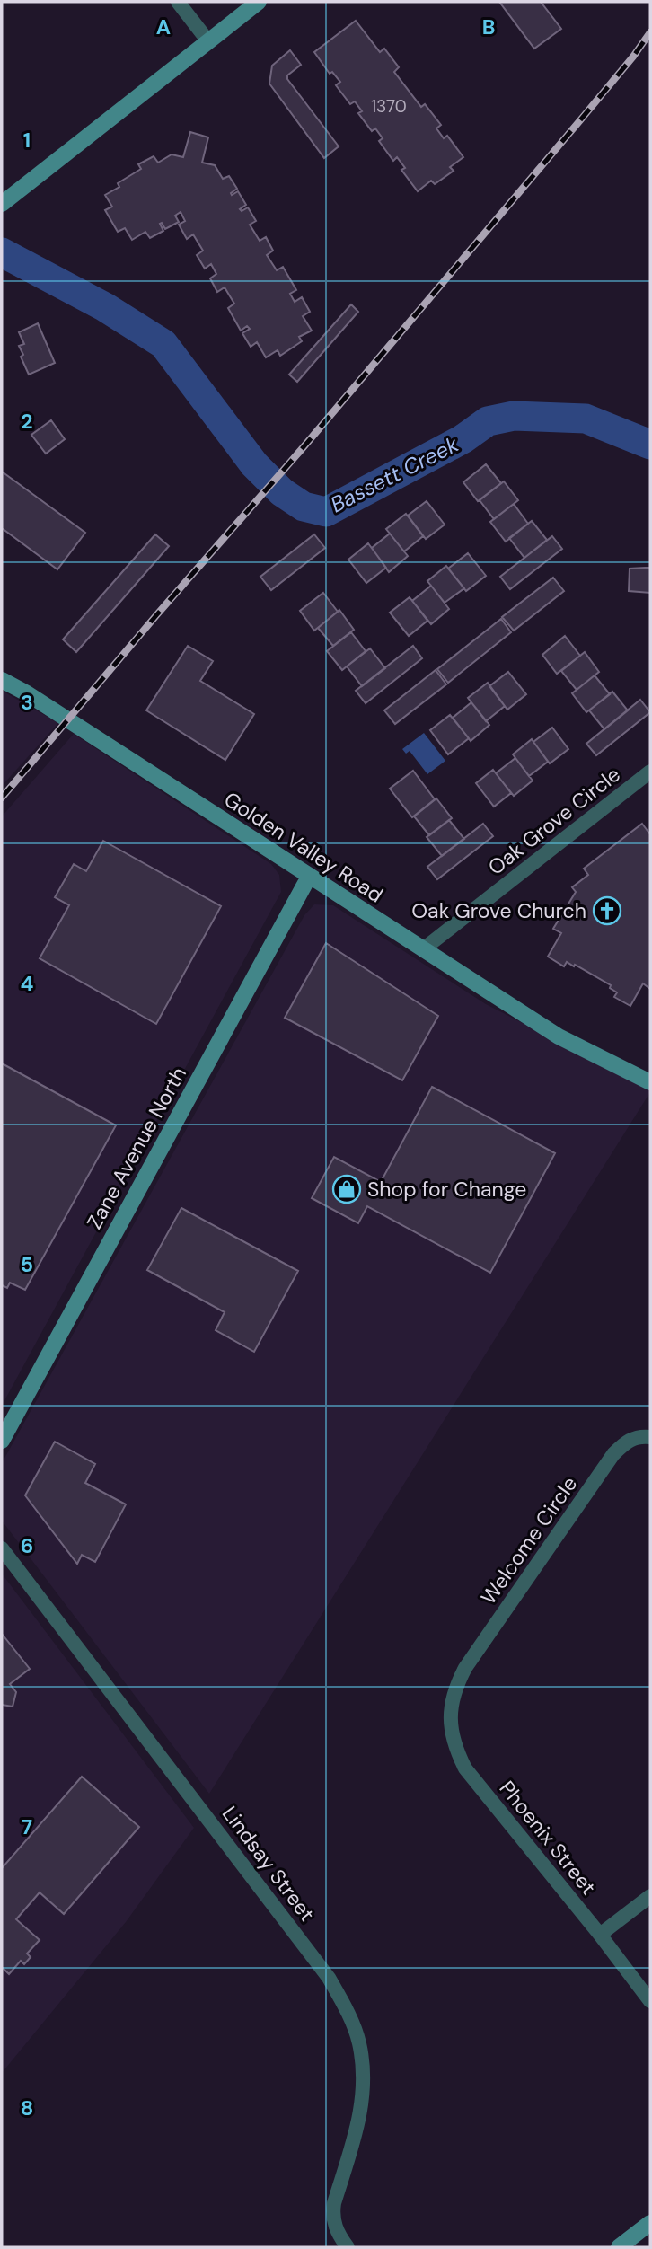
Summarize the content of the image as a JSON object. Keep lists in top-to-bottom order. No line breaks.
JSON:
{"streets":{"street":["Oak Grove Circle","Golden Valley Road","Zane Avenue North","Welcome Circle","Phoenix Street","Lindsay Street"]},"crossings":[["Oak Grove Circle","Golden Valley Road"],["Golden Valley Road","Zane Avenue North"],["Welcome Circle","Phoenix Street"]],"water":["Bassett Creek"],"places":{"church":["Oak Grove Church"],"shop":["Shop for Change"]},"house_numbers":["1370"],"grid":{"columns":["A","B"],"rows":["1","2","3","4","5","6","7","8"]}}
